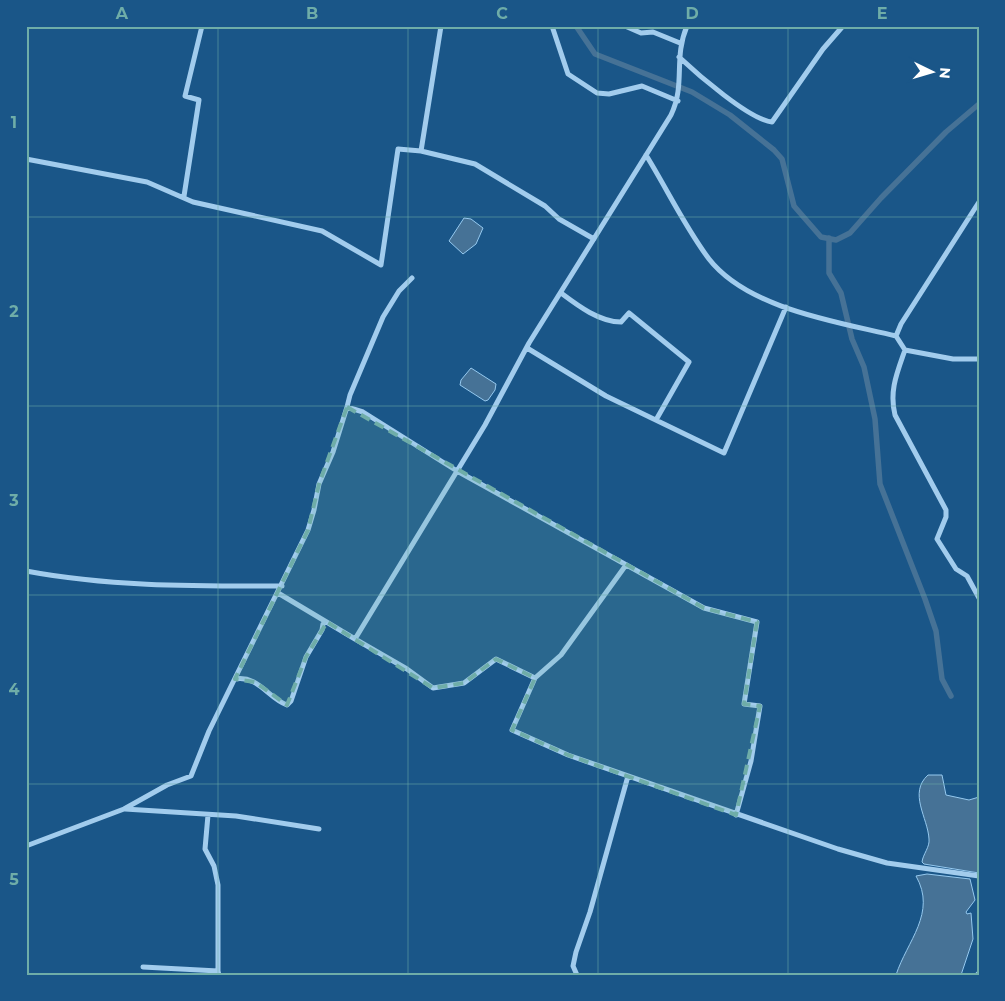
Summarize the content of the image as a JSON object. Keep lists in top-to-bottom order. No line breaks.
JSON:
{"north":"right","grid":{"columns":["A","B","C","D","E"],"rows":["1","2","3","4","5"]}}
